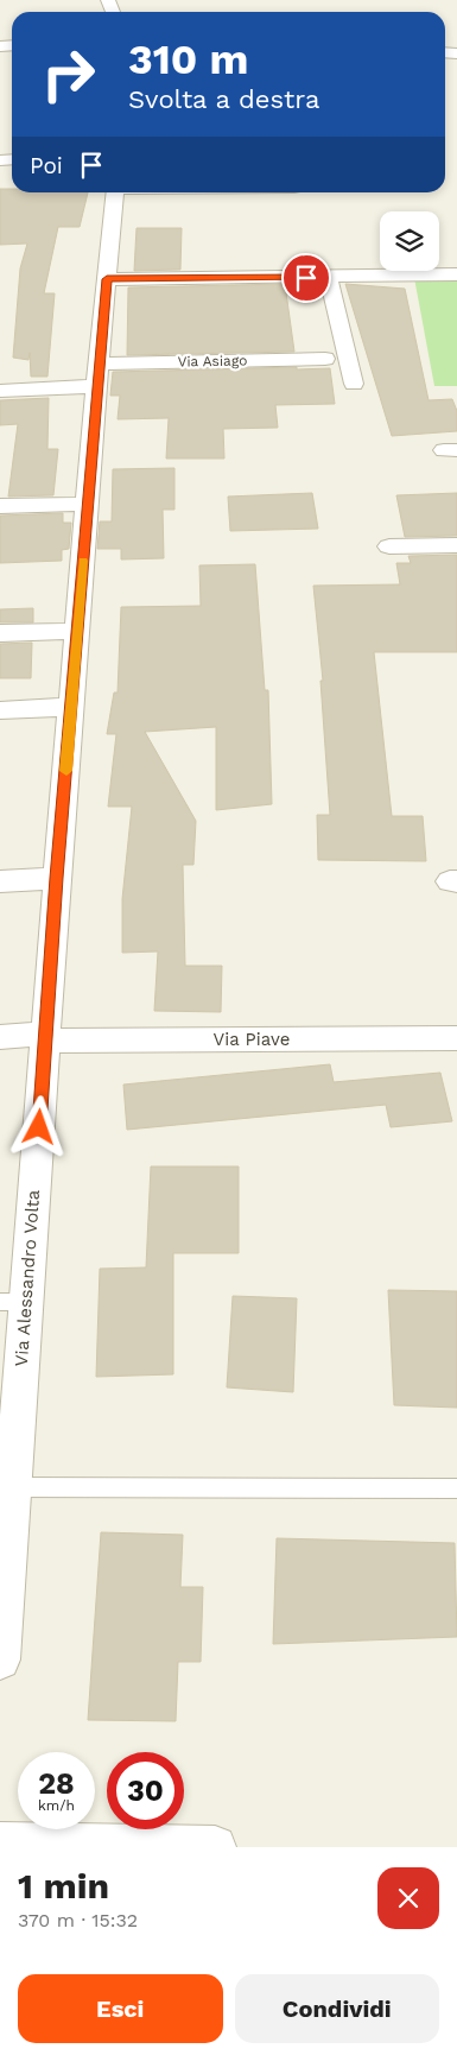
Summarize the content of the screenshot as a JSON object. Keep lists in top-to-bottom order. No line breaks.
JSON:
{"streets":{"street":["Via Asiago","Via Piave","Via Alessandro Volta"]},"crossings":[["Via Asiago","Via Alessandro Volta"],["Via Piave","Via Alessandro Volta"]],"page":{"turn":["310 m","Svolta a destra"],"then":"Poi","speed":"28 km/h","limit":"30","heading":["1 min","370 m · 15:32"],"buttons":["Esci","Condividi"]}}
